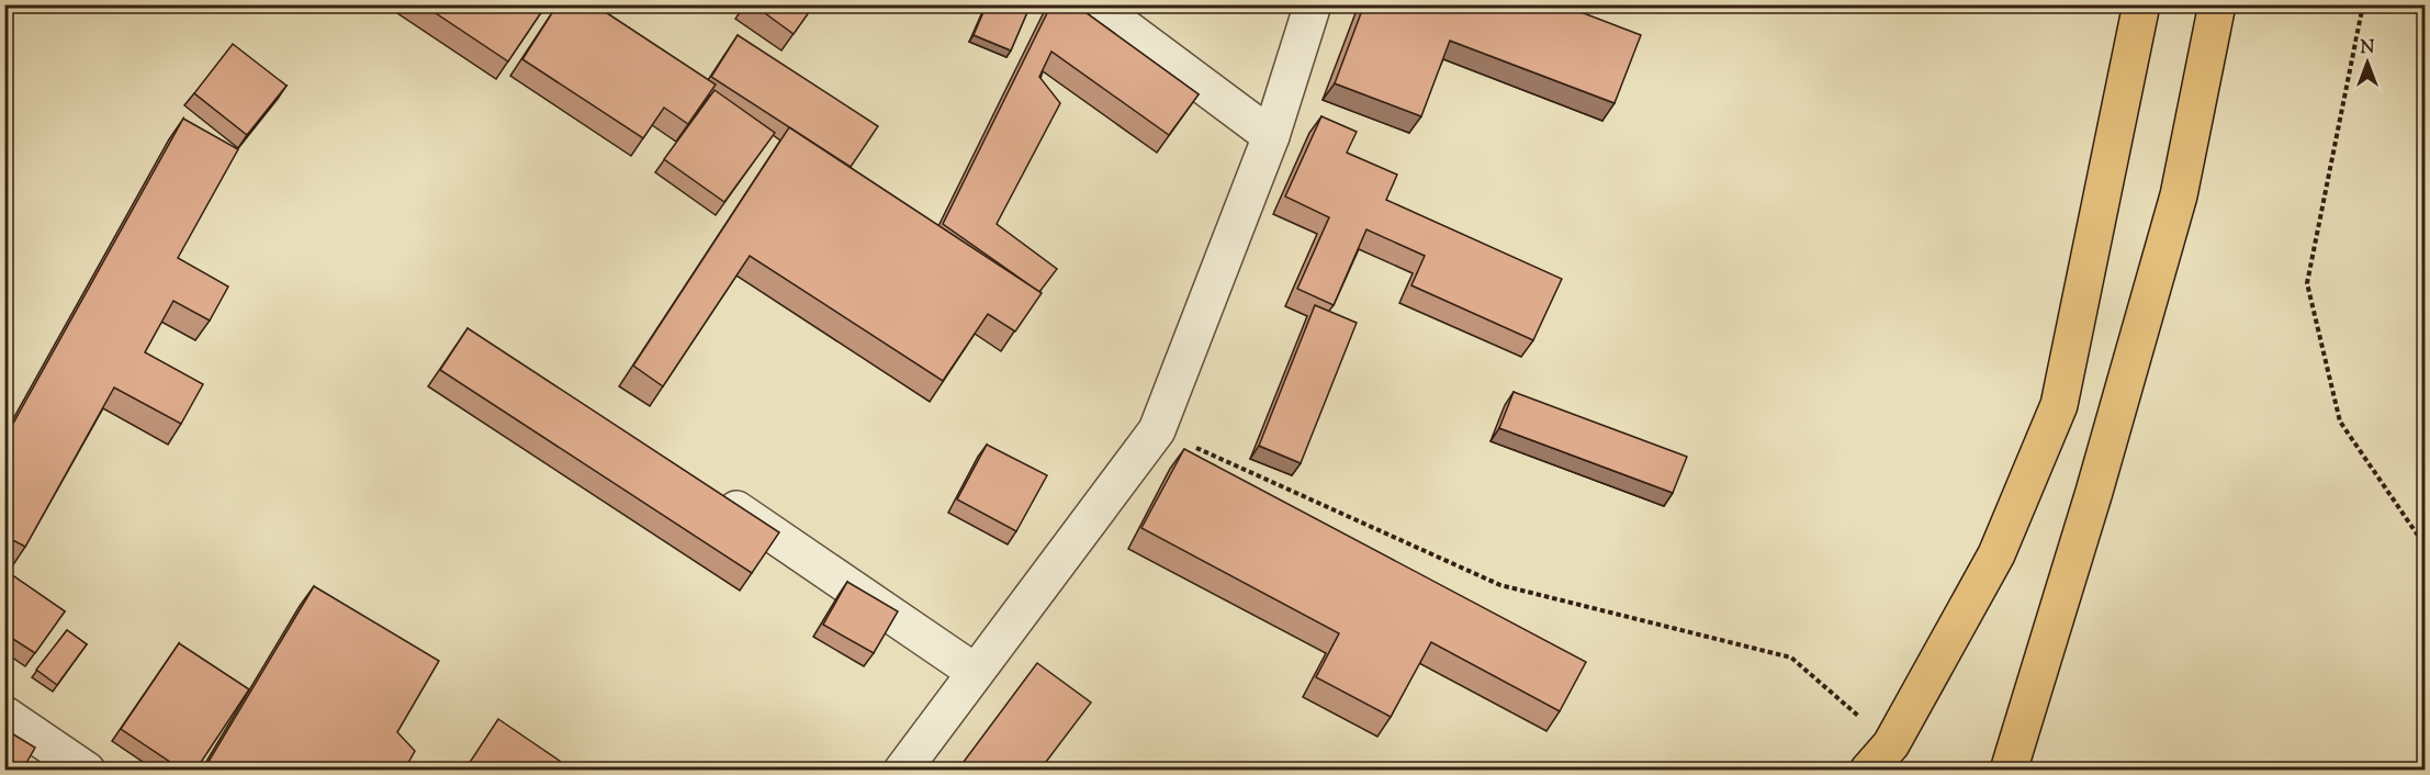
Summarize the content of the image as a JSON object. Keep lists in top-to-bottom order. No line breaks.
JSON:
{"north":"top"}
